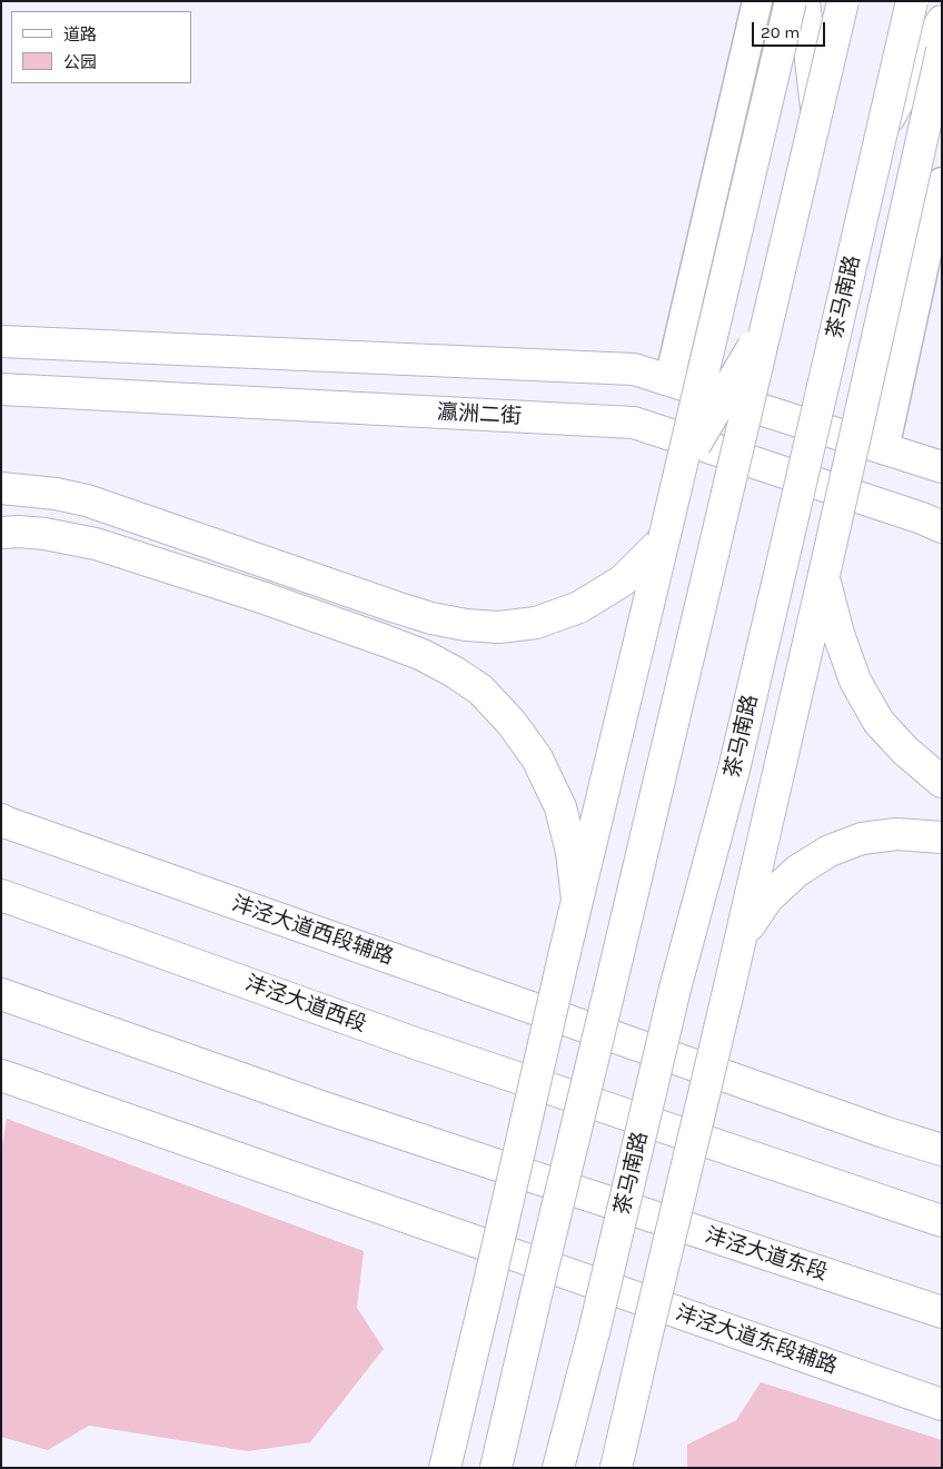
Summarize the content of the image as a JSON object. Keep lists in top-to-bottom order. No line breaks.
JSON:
{"streets":{"main road":["茶马南路","瀛洲二街","沣泾大道西段辅路","沣泾大道西段","沣泾大道东段","沣泾大道东段辅路"]},"legend":["道路","公园"],"scale_bar":"20 m"}
